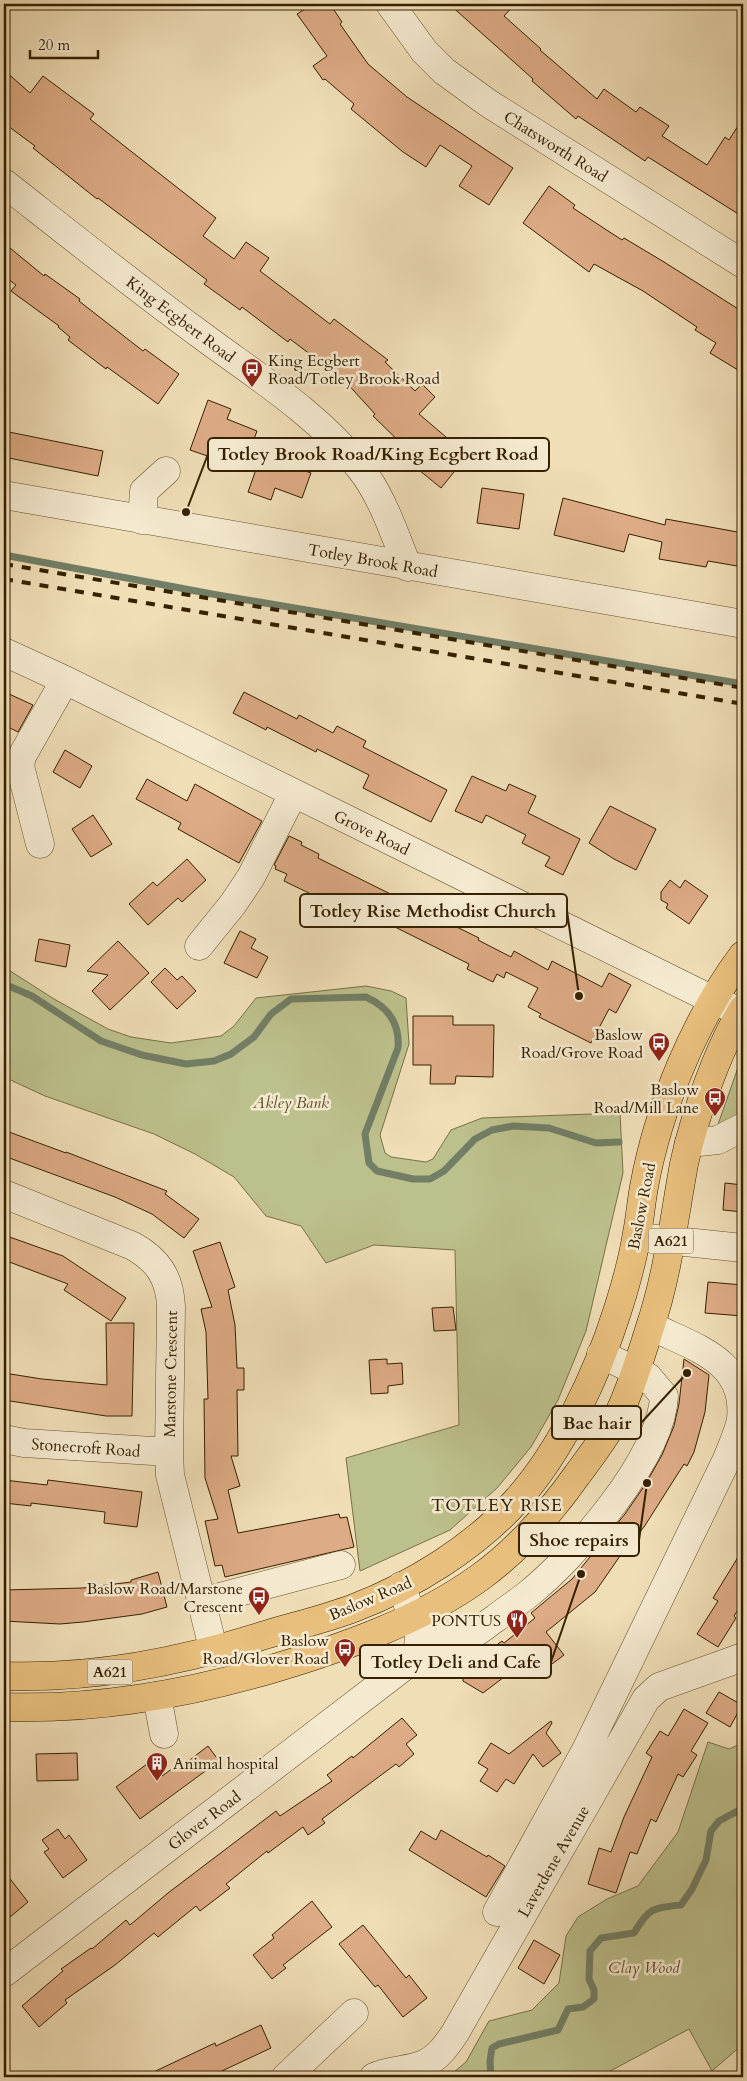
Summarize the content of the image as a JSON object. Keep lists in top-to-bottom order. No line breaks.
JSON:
{"streets":{"main road":["Baslow Road","A621"],"street":["Chatsworth Road","King Ecgbert Road","Totley Brook Road","Grove Road","Marstone Crescent","Stonecroft Road","Glover Road","Laverdene Avenue"]},"crossings":[["King Ecgbert Road","Totley Brook Road"],["Grove Road","Baslow Road"],["Grove Road","A621"],["Baslow Road","Marstone Crescent"],["A621","Glover Road"],["Marstone Crescent","Stonecroft Road"]],"districts":["TOTLEY RISE"],"parks":["Akley Bank","Clay Wood"],"places":{"bus stop":["King Ecgbert Road/Totley Brook Road","Baslow Road/Grove Road","Baslow Road/Mill Lane","Baslow Road/Marstone Crescent","Baslow Road/Glover Road"],"other":["Totley Brook Road/King Ecgbert Road","Totley Rise Methodist Church","Bae hair","Shoe repairs","Totley Deli and Cafe"],"restaurant":["PONTUS"],"building":["Animal hospital"]},"scale_bar":"20 m"}
